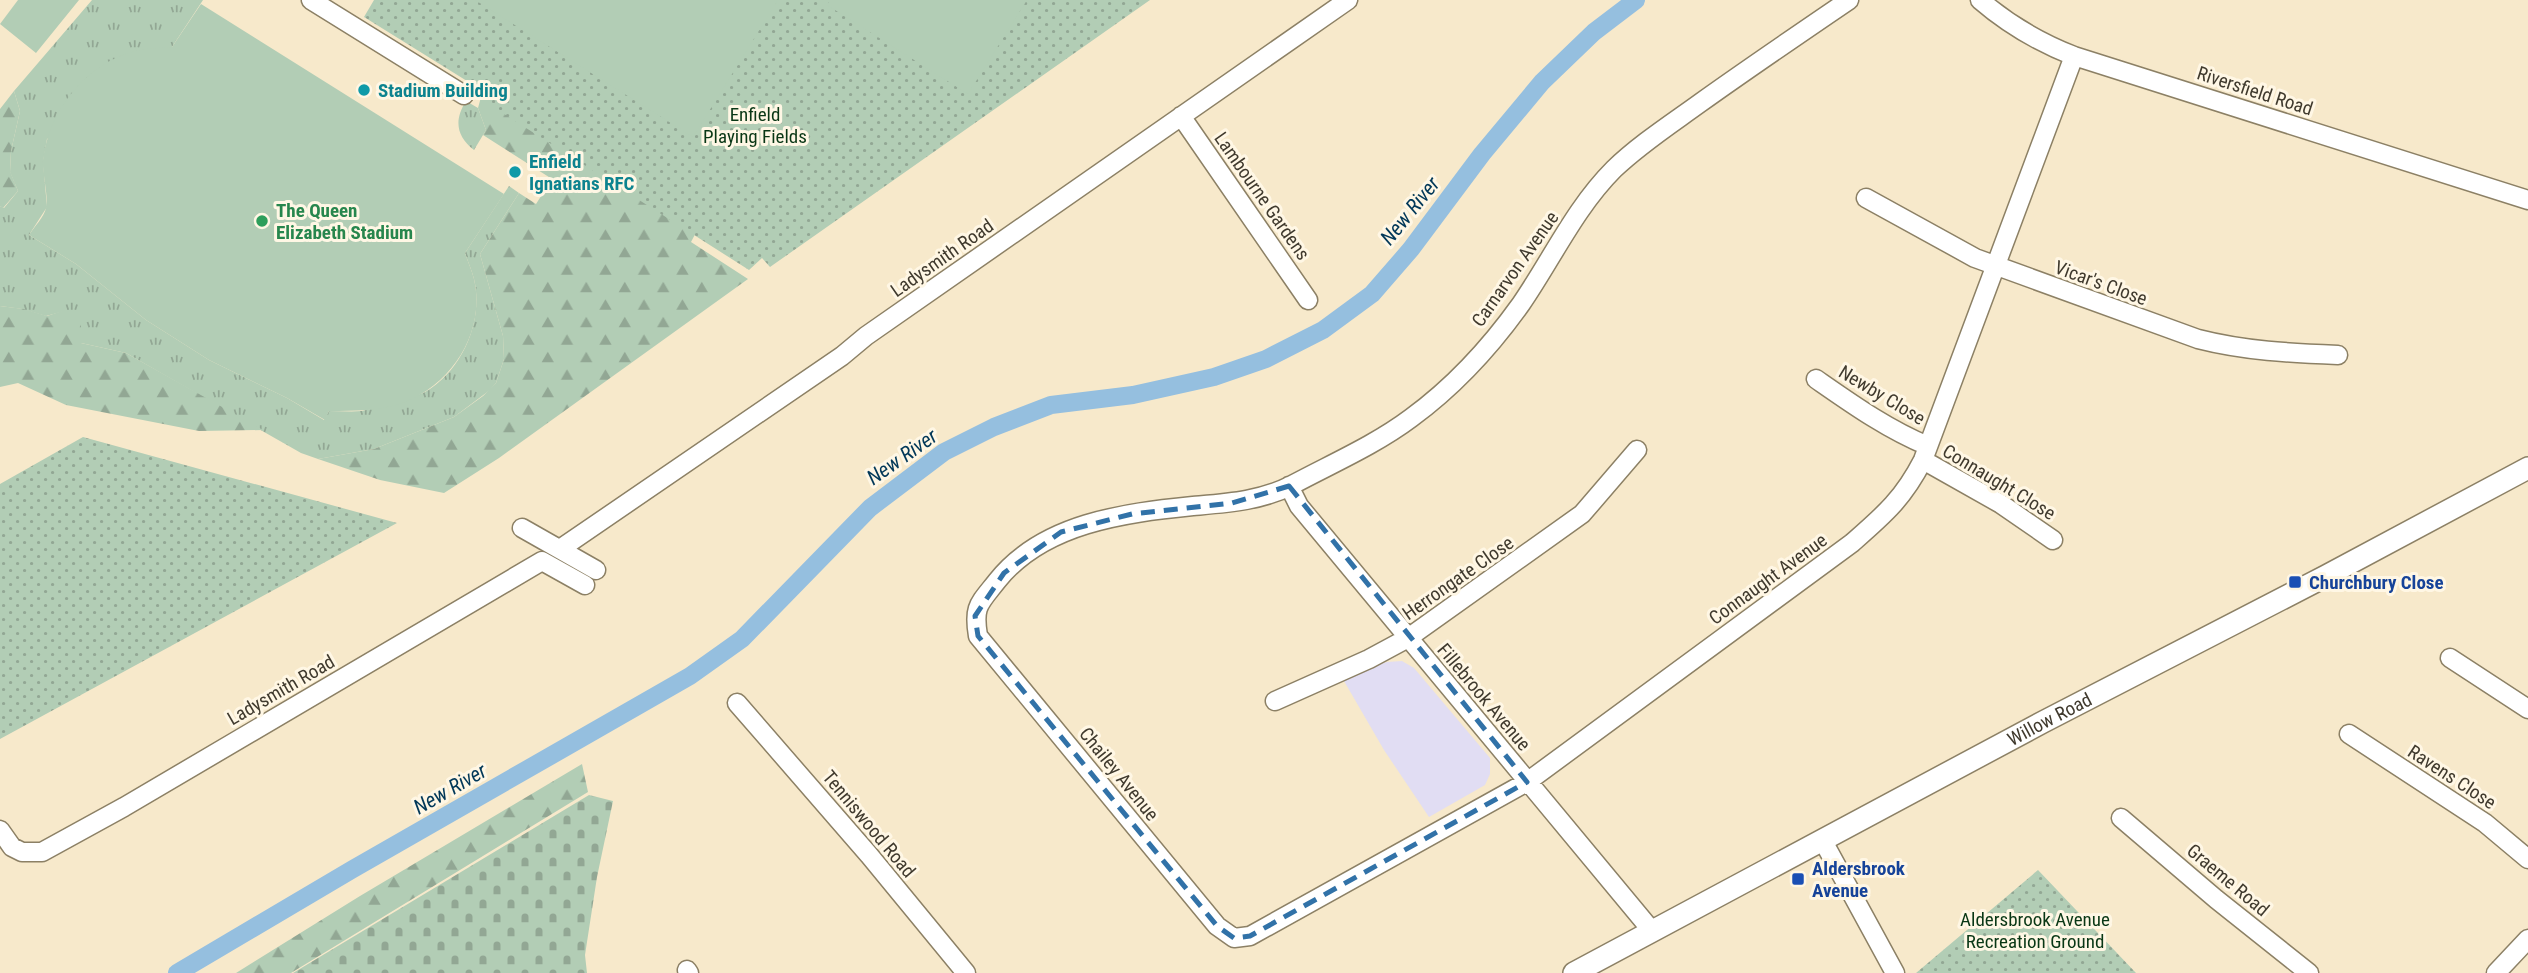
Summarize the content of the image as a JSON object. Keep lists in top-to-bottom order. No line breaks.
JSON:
{"streets":{"street":["Riversfield Road","Lambourne Gardens","Ladysmith Road","Carnarvon Avenue","Vicar's Close","Newby Close","Connaught Close","Herrongate Close","Connaught Avenue","Fillebrook Avenue","Willow Road","Chailey Avenue","Ravens Close","Tenniswood Road","Graeme Road"]},"crossings":[["Riversfield Road","Connaught Avenue"],["Lambourne Gardens","Ladysmith Road"],["Carnarvon Avenue","Fillebrook Avenue"],["Carnarvon Avenue","Chailey Avenue"],["Vicar's Close","Connaught Avenue"],["Newby Close","Connaught Close"],["Newby Close","Connaught Avenue"],["Connaught Close","Connaught Avenue"],["Herrongate Close","Fillebrook Avenue"],["Connaught Avenue","Fillebrook Avenue"],["Connaught Avenue","Chailey Avenue"],["Fillebrook Avenue","Willow Road"]],"water":["New River"],"parks":["Enfield Playing Fields","Aldersbrook Avenue Recreation Ground"],"places":{"other":["Stadium Building","Enfield Ignatians RFC","The Queen Elizabeth Stadium"],"transit":["Churchbury Close","Aldersbrook Avenue"]}}
